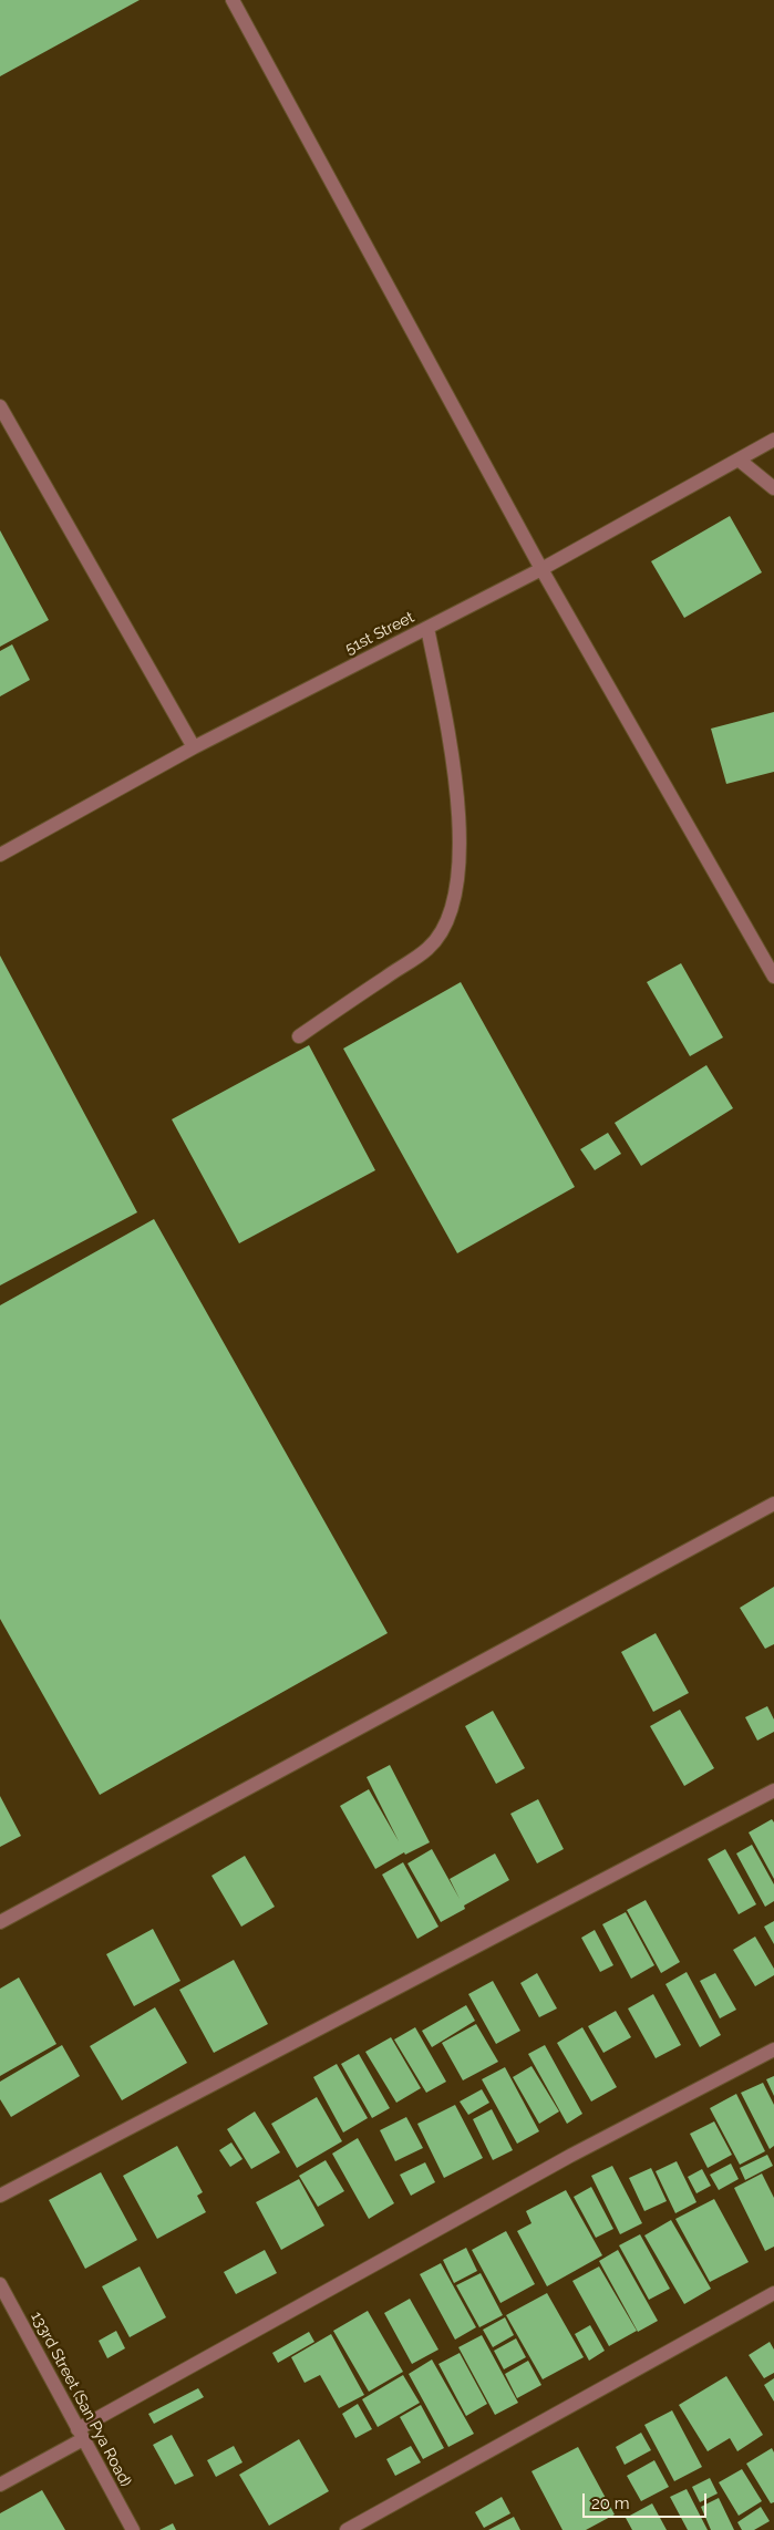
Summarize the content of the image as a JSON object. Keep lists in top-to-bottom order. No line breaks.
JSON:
{"streets":{"street":["51st Street","133rd Street (San Pya Road)"]},"scale_bar":"20 m"}
